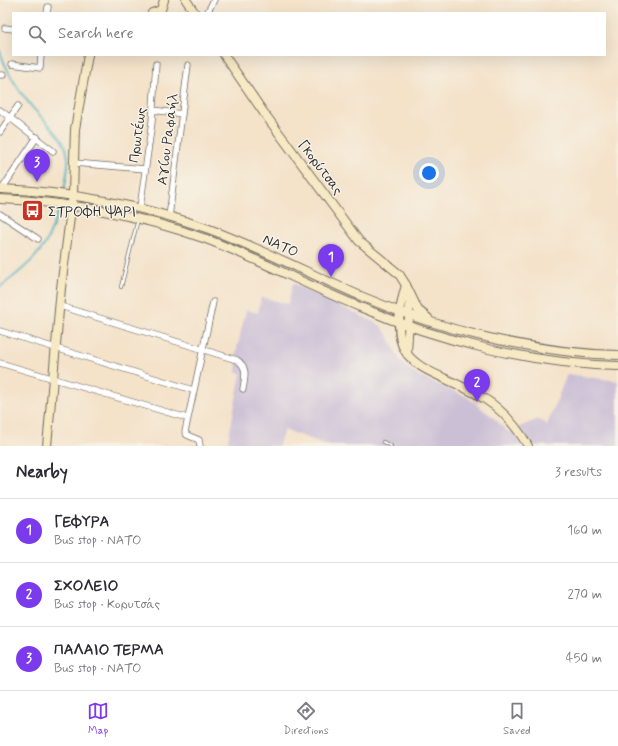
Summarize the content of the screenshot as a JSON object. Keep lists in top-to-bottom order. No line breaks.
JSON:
{"streets":{"main road":["Γκορύτσας","ΝΑΤΟ"],"street":["Πρωτέως","Αγίου Ραφαήλ"]},"crossings":[["Πρωτέως","ΝΑΤΟ"],["Αγίου Ραφαήλ","ΝΑΤΟ"]],"places":{"bus stop":["ΣΤΡΟΦΗ ΨΑΡΙ"]},"page":{"search":"Search here","pins":["3","1","2"],"heading":["Nearby","3 results"],"list":[{"mark":"1","name":"ΓΕΦΥΡΑ","note":"Bus stop · ΝΑΤΟ","value":"160 m"},{"mark":"2","name":"ΣΧΟΛΕΙΟ","note":"Bus stop · Κορυτσάς","value":"270 m"},{"mark":"3","name":"ΠΑΛΑΙΟ ΤΕΡΜΑ","note":"Bus stop · ΝΑΤΟ","value":"450 m"}],"nav":["Map","Directions","Saved"]}}
